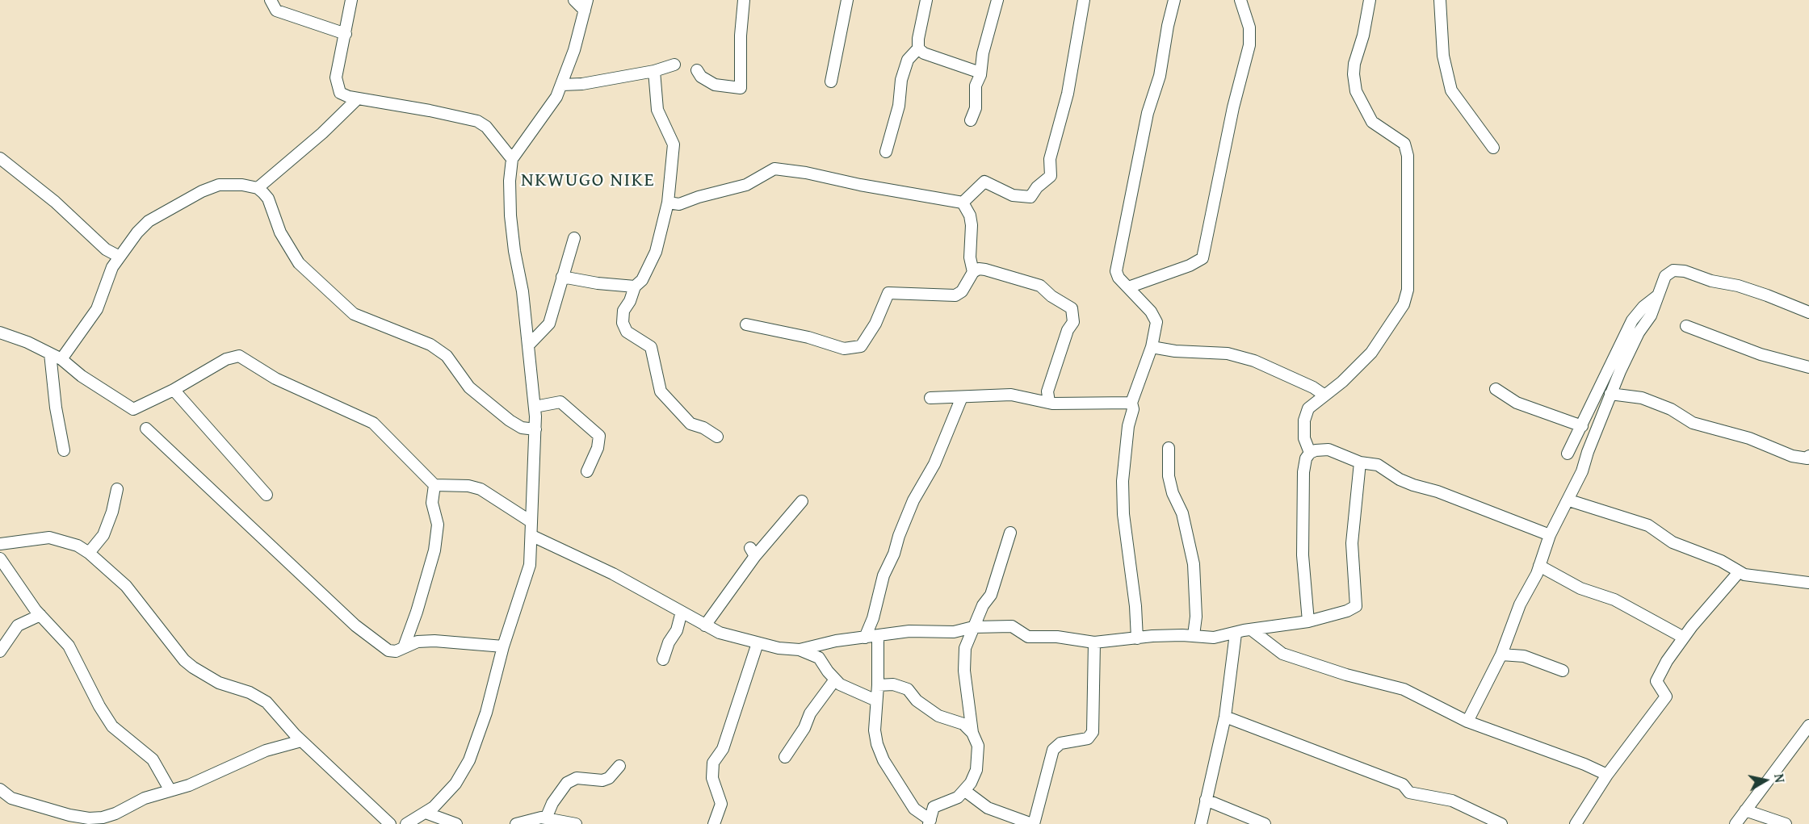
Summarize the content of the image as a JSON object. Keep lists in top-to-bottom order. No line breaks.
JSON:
{"districts":["NKWUGO NIKE"],"north":"right"}
